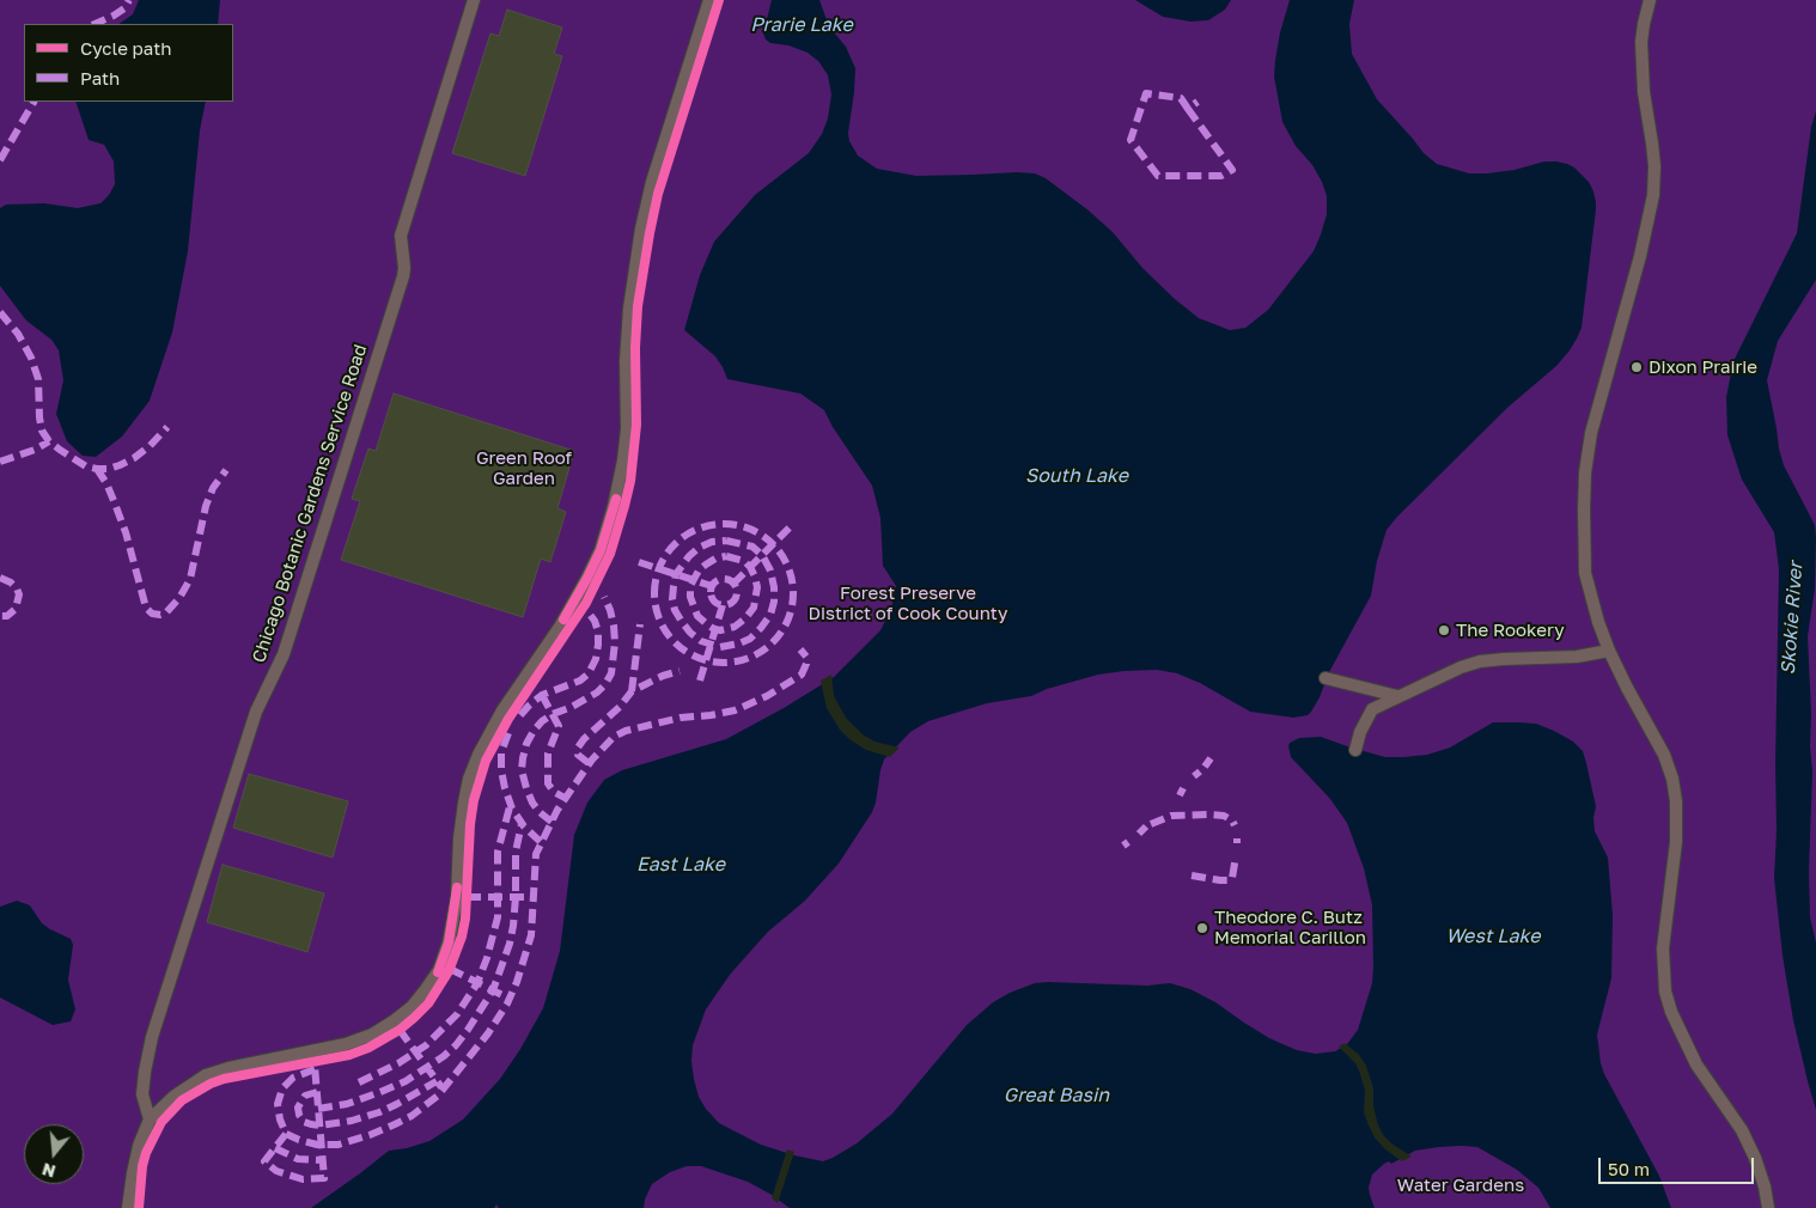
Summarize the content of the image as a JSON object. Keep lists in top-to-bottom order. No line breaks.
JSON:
{"streets":{"lane":["Chicago Botanic Gardens Service Road"]},"water":["Prarie Lake","South Lake","Skokie River","East Lake","West Lake","Great Basin"],"parks":["Green Roof Garden","Forest Preserve District of Cook County","Water Gardens"],"places":["Dixon Prairie","The Rookery","Theodore C. Butz Memorial Carillon"],"legend":["Cycle path","Path"],"scale_bar":"50 m","north":"bottom"}
